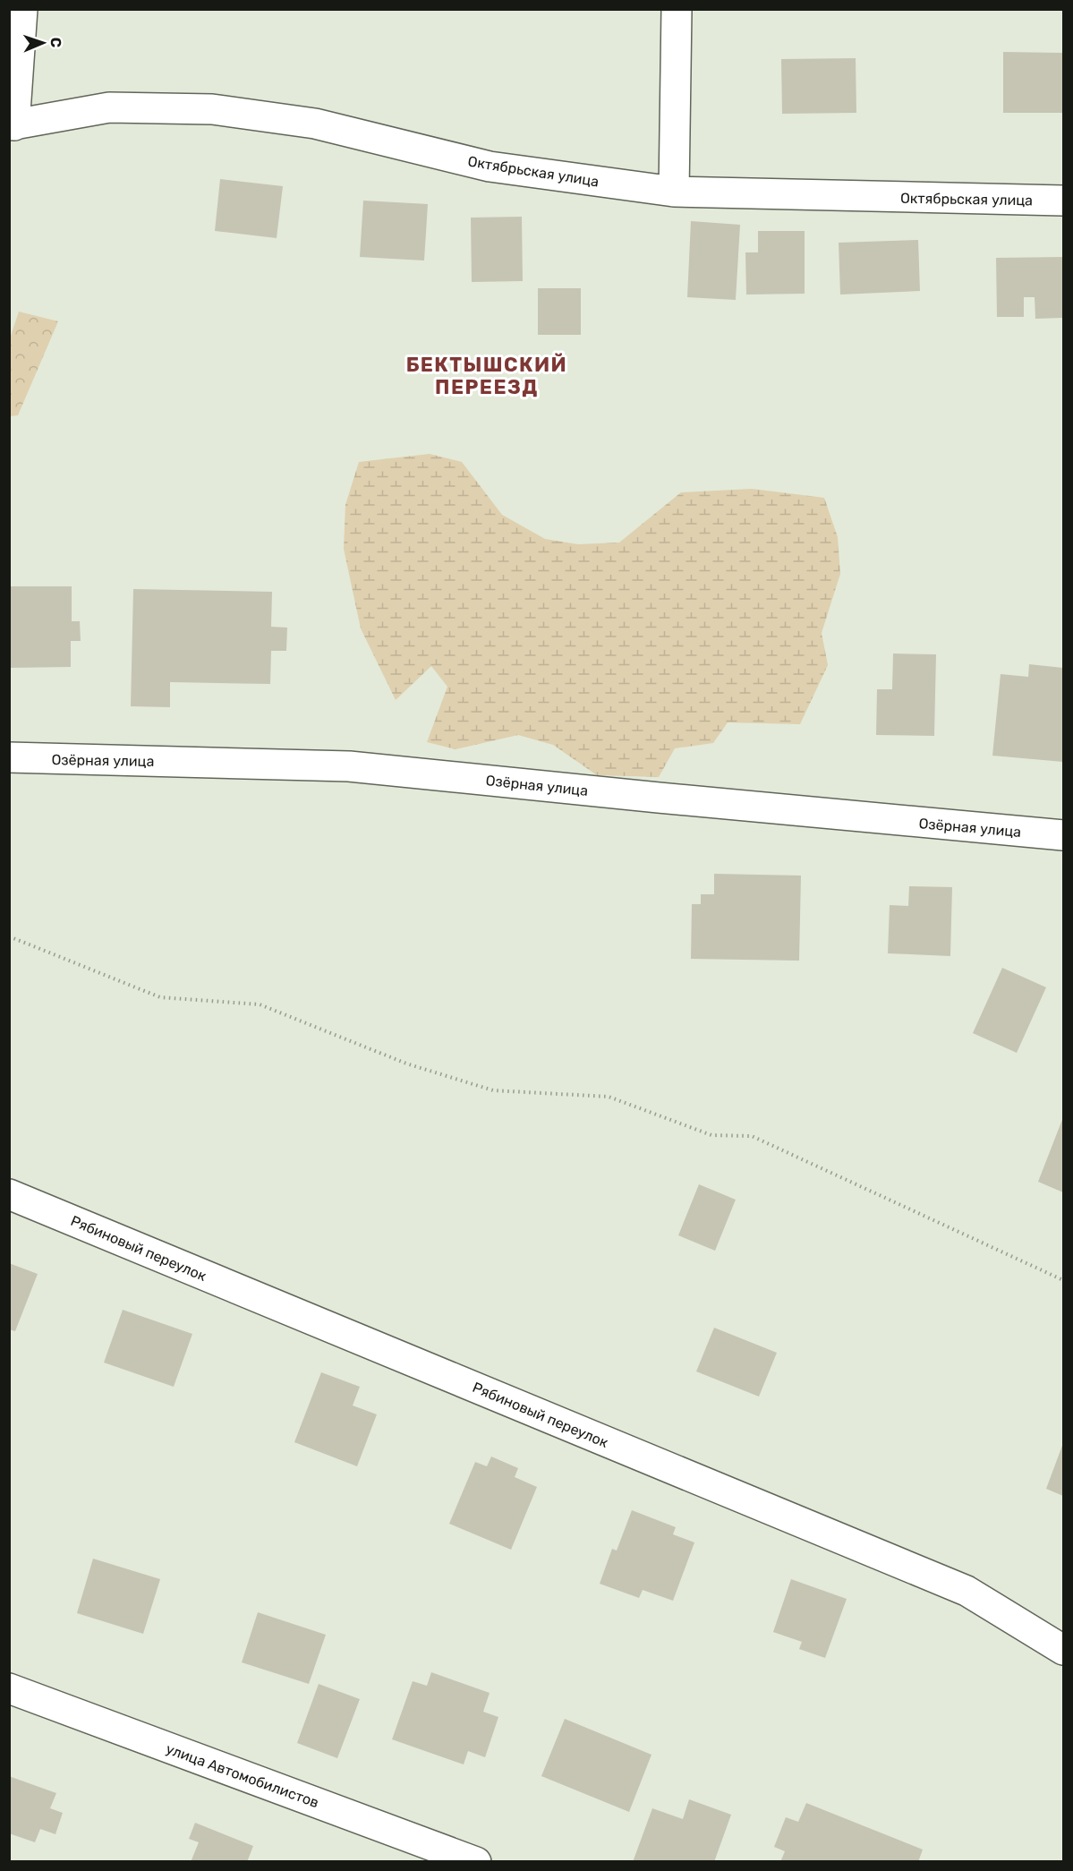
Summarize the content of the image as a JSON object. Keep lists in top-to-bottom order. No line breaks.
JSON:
{"streets":{"street":["Октябрьская улица","Озёрная улица","Рябиновый переулок","улица Автомобилистов"]},"districts":["БЕКТЫШСКИЙ ПЕРЕЕЗД"],"north":"right"}
